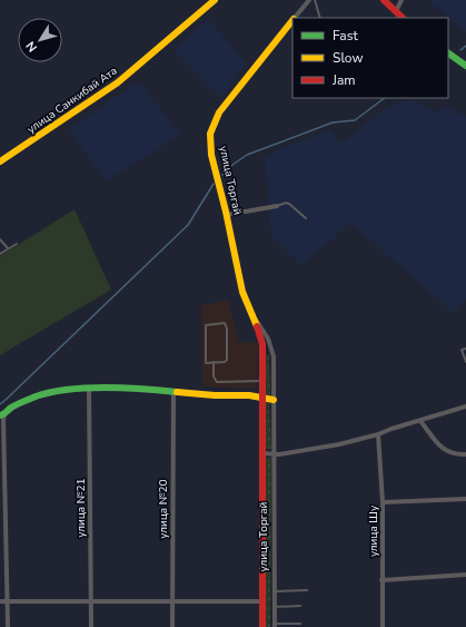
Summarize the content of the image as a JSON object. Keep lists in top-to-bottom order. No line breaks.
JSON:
{"streets":{"main road":["улица Санкибай Ата","улица Торгай"],"street":["улица №21","улица №20","улица Шу"]},"legend":["Fast","Slow","Jam"],"north":"bottom left"}
